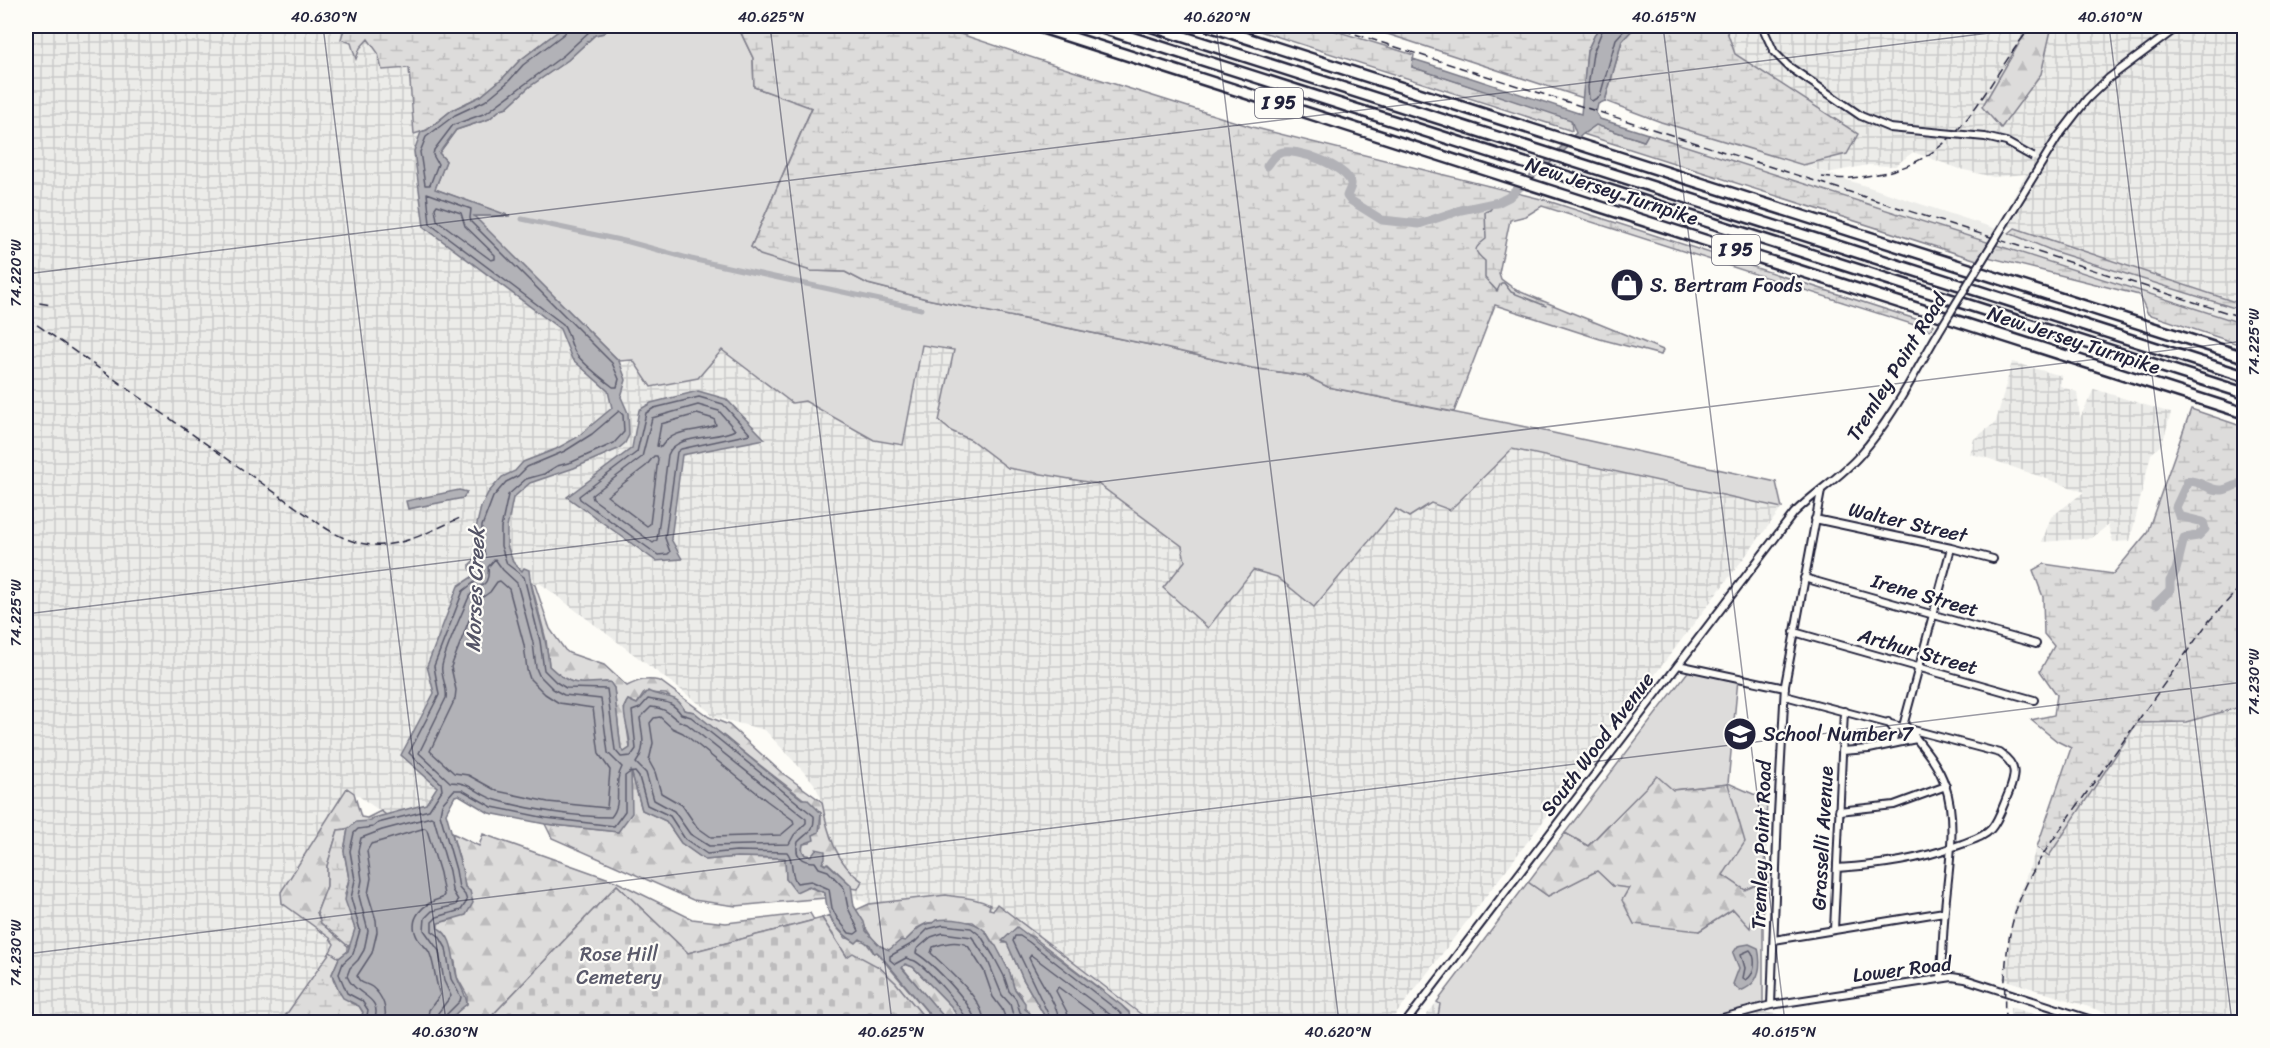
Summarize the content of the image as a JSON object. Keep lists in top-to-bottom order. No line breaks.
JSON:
{"streets":{"highway":["I 95","New Jersey Turnpike"],"street":["Tremley Point Road","Walter Street","Irene Street","Arthur Street","South Wood Avenue","Grasselli Avenue","Lower Road"]},"crossings":[["Tremley Point Road","Walter Street"],["Tremley Point Road","Irene Street"],["Tremley Point Road","Arthur Street"],["Tremley Point Road","South Wood Avenue"],["Tremley Point Road","Lower Road"]],"water":["Morses Creek"],"parks":["Rose Hill Cemetery"],"places":{"shop":["S. Bertram Foods"],"school or university":["School Number 7"]},"coordinates":["40.630°N","40.625°N","40.620°N","40.615°N","40.610°N","74.220°W","74.225°W","74.230°W"]}
